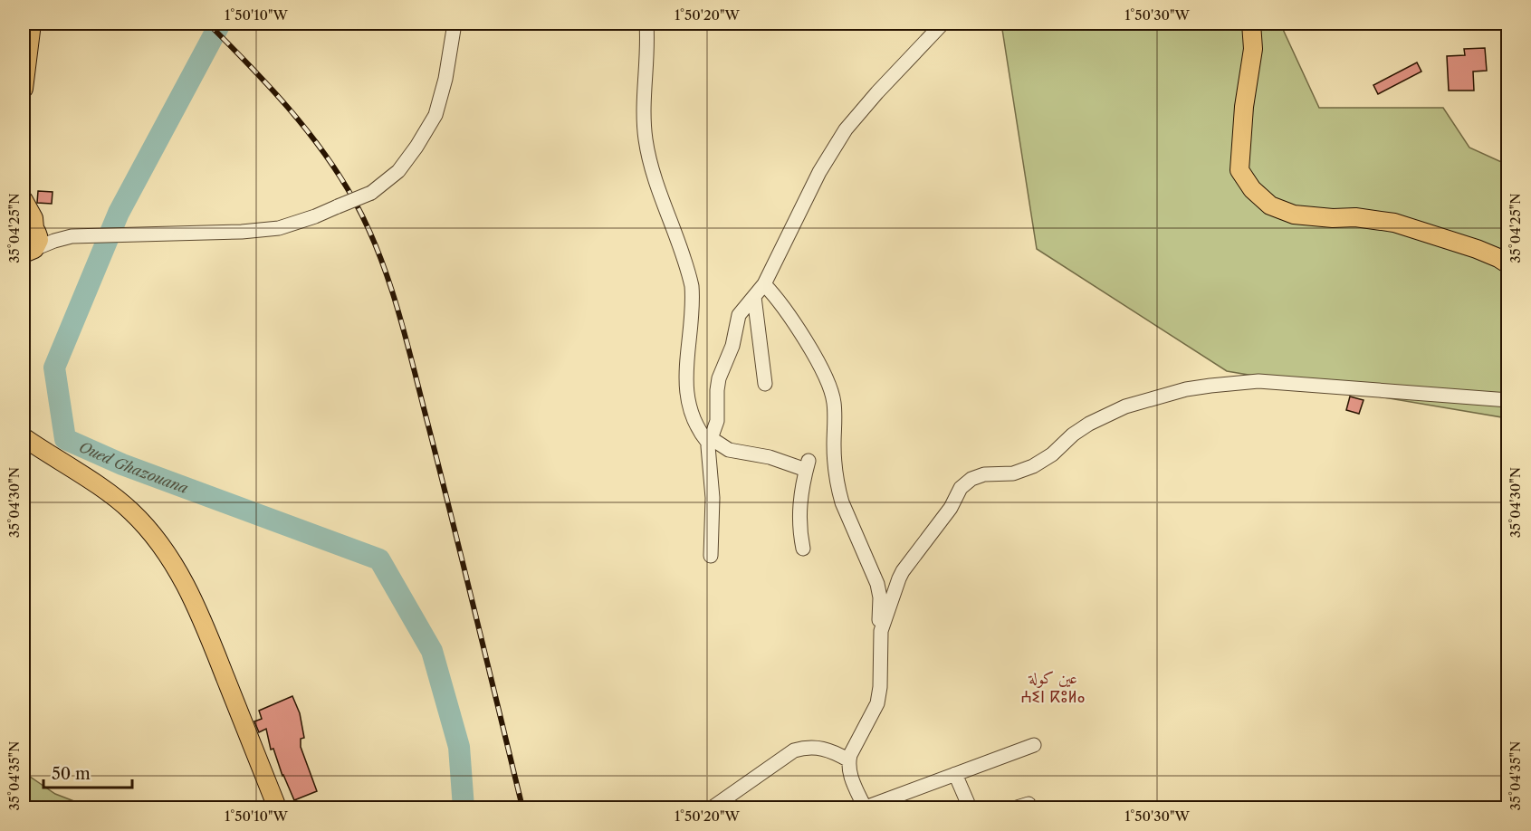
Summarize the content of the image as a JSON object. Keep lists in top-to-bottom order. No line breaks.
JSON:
{"districts":["عين كولة ⵄⵉⵏ ⴽⵓⵍⴰ"],"water":["Oued Ghazouana"],"scale_bar":"50 m","coordinates":["1°50'10\"W","1°50'20\"W","1°50'30\"W","35°04'25\"N","35°04'30\"N","35°04'35\"N"]}
